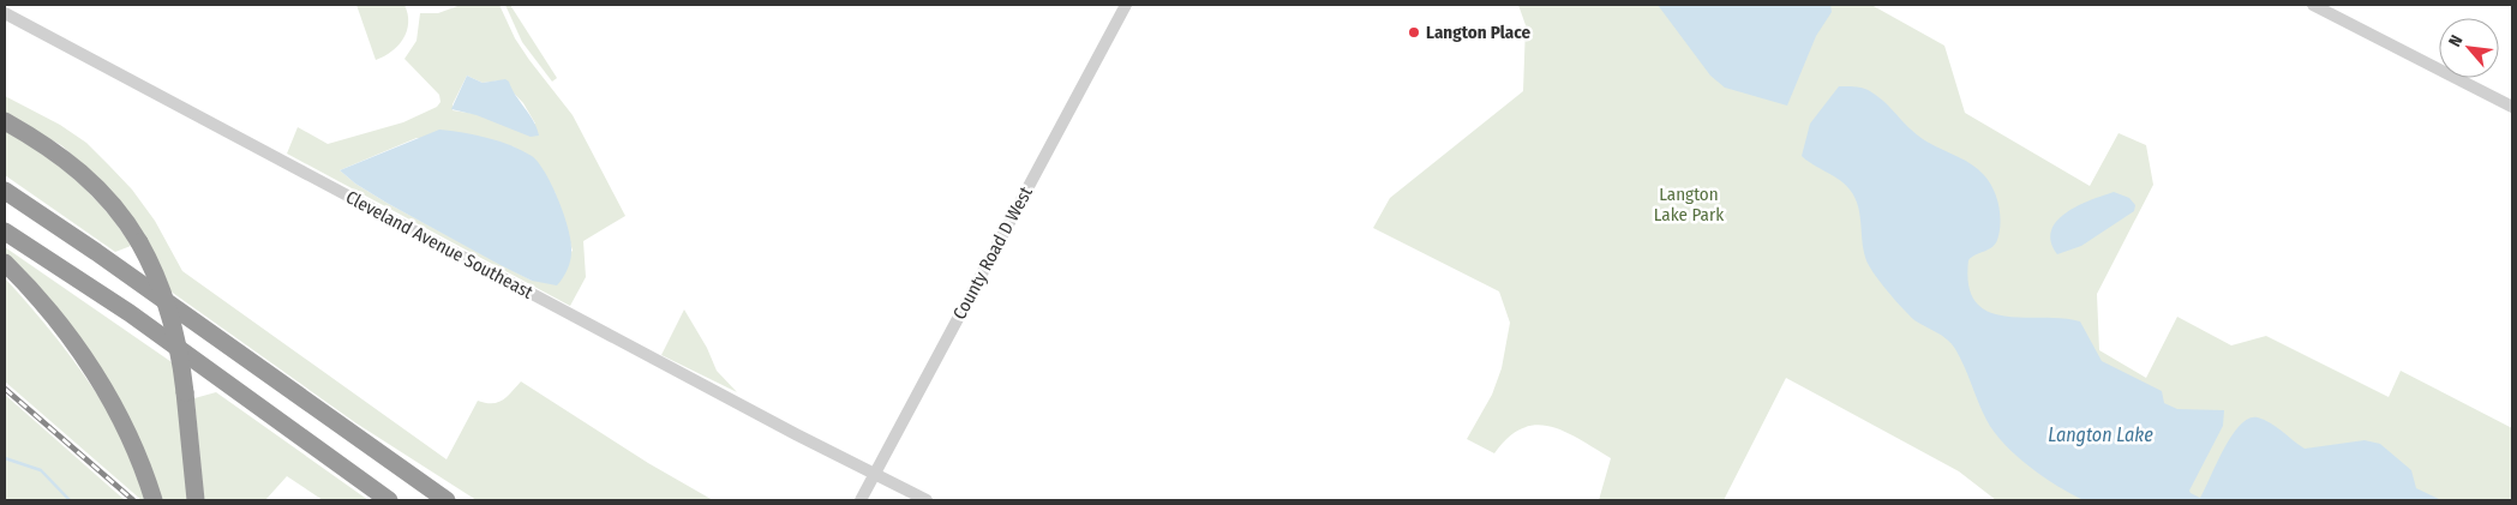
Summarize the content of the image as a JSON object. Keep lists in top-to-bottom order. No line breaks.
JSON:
{"streets":{"street":["Cleveland Avenue Southeast","County Road D West"]},"crossings":[["Cleveland Avenue Southeast","County Road D West"]],"water":["Langton Lake"],"parks":["Langton Lake Park"],"places":["Langton Place"],"north":"top left"}
